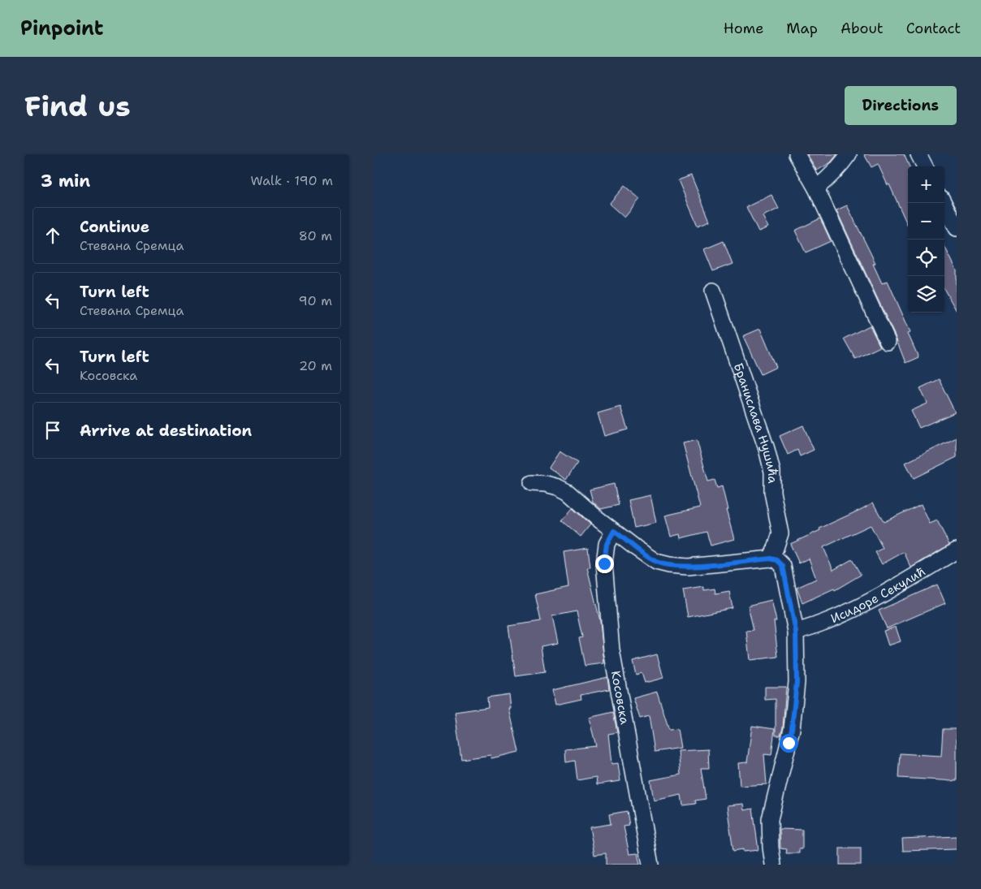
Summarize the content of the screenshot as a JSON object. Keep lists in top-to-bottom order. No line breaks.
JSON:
{"streets":{"street":["Бранислава Нушића","Исидоре Секулић","Косовска"]},"page":{"header":"Pinpoint","nav":["Home","Map","About","Contact"],"buttons":"Directions","title":"Find us","heading":["3 min","Walk · 190 m"],"map_buttons":["+","−"],"list":[["Continue","Стевана Сремца","80 m"],["Turn left","Стевана Сремца","90 m"],["Turn left","Косовска","20 m"],"Arrive at destination"]}}
